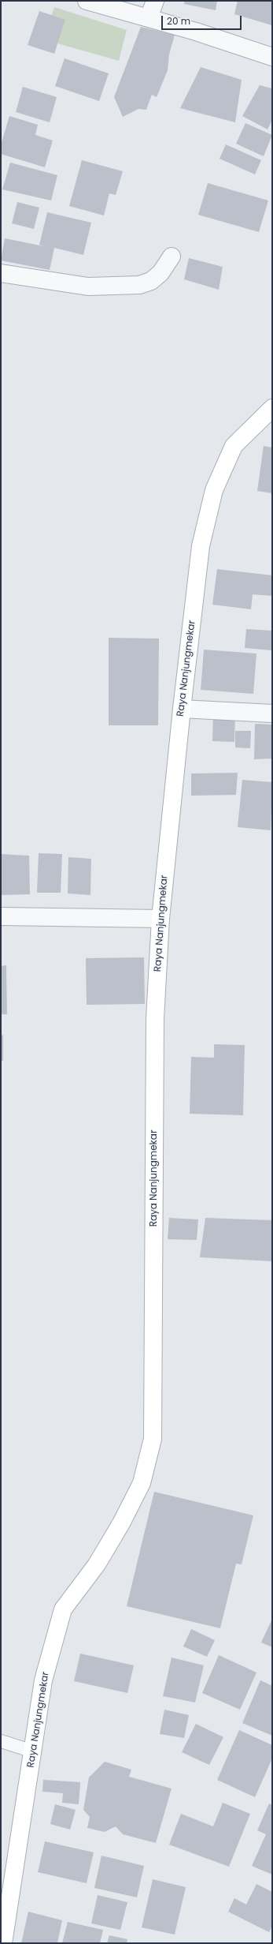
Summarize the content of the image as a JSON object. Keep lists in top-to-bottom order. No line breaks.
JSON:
{"streets":{"street":["Raya Nanjungmekar"]},"scale_bar":"20 m"}
